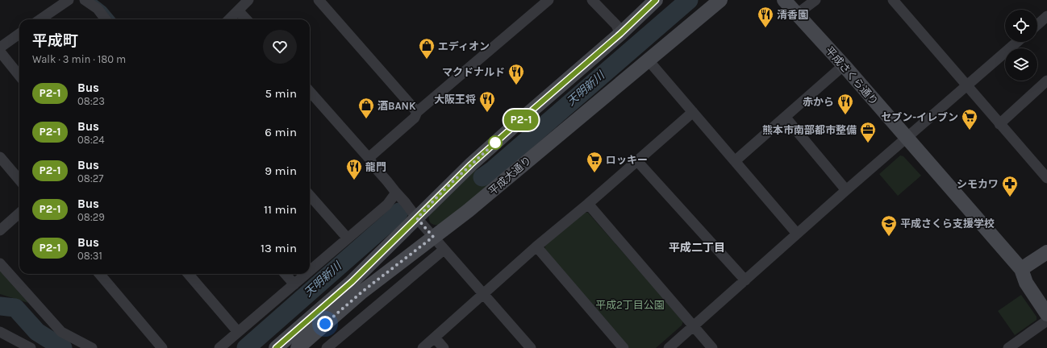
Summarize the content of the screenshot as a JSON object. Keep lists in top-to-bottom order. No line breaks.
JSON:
{"streets":{"street":["平成さくら通り","平成大通り"]},"districts":["平成二丁目"],"water":["天明新川"],"parks":["平成2丁目公園"],"places":{"restaurant":["清香園","マクドナルド","大阪王将","赤から","龍門"],"shop":["エディオン","酒BANK"],"supermarket":["セブン-イレブン","ロッキー"],"office":["熊本市南部都市整備"],"pharmacy":["シモカワ"],"school or university":["平成さくら支援学校"]},"lines":["bus line P2-1"],"page":{"on_map":"P2-1","heading":["平成町","Walk · 3 min · 180 m"],"list":[{"mark":"P2-1","name":"Bus","note":"08:23","value":"5 min"},{"mark":"P2-1","name":"Bus","note":"08:24","value":"6 min"},{"mark":"P2-1","name":"Bus","note":"08:27","value":"9 min"},{"mark":"P2-1","name":"Bus","note":"08:29","value":"11 min"},{"mark":"P2-1","name":"Bus","note":"08:31","value":"13 min"}]}}
